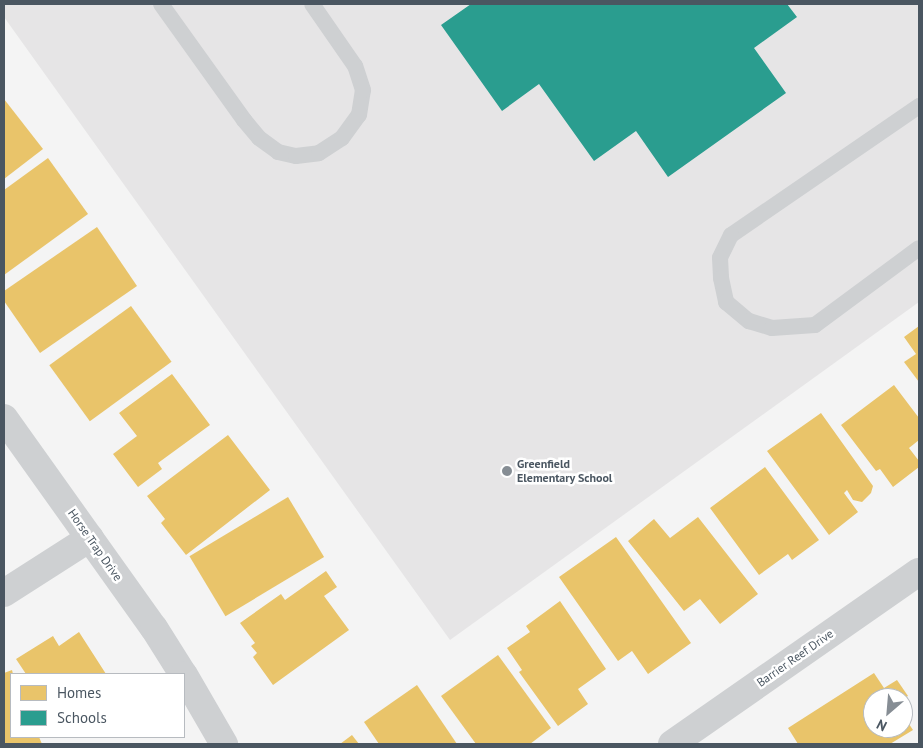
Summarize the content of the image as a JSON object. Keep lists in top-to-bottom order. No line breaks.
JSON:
{"streets":{"street":["Horse Trap Drive","Barrier Reef Drive"]},"places":["Greenfield Elementary School"],"legend":["Homes","Schools"],"north":"bottom left"}
